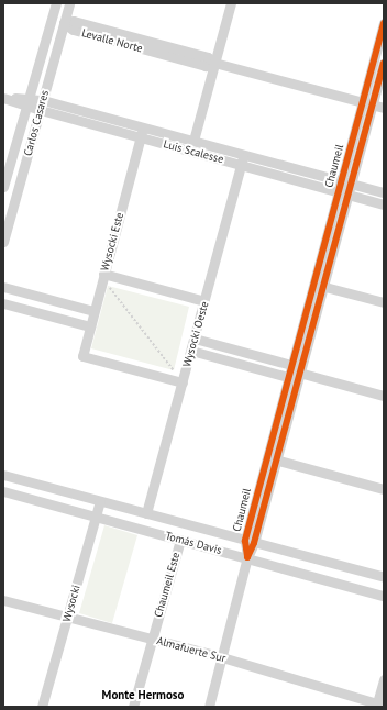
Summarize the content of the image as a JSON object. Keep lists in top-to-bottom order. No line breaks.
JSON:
{"streets":{"street":["Levalle Norte","Carlos Casares","Luis Scalesse","Chaumeil","Wysocki Este","Wysocki Oeste","Tomás Davis","Chaumeil Este","Wysocki","Almafuerte Sur"]},"crossings":[["Levalle Norte","Carlos Casares"],["Levalle Norte","Chaumeil"],["Carlos Casares","Luis Scalesse"],["Luis Scalesse","Chaumeil"],["Luis Scalesse","Wysocki Este"],["Luis Scalesse","Wysocki Oeste"],["Chaumeil","Tomás Davis"],["Chaumeil","Almafuerte Sur"],["Wysocki Este","Wysocki Oeste"],["Wysocki Oeste","Tomás Davis"],["Tomás Davis","Chaumeil Este"],["Tomás Davis","Wysocki"],["Chaumeil Este","Almafuerte Sur"],["Wysocki","Almafuerte Sur"]],"districts":["Monte Hermoso"]}
